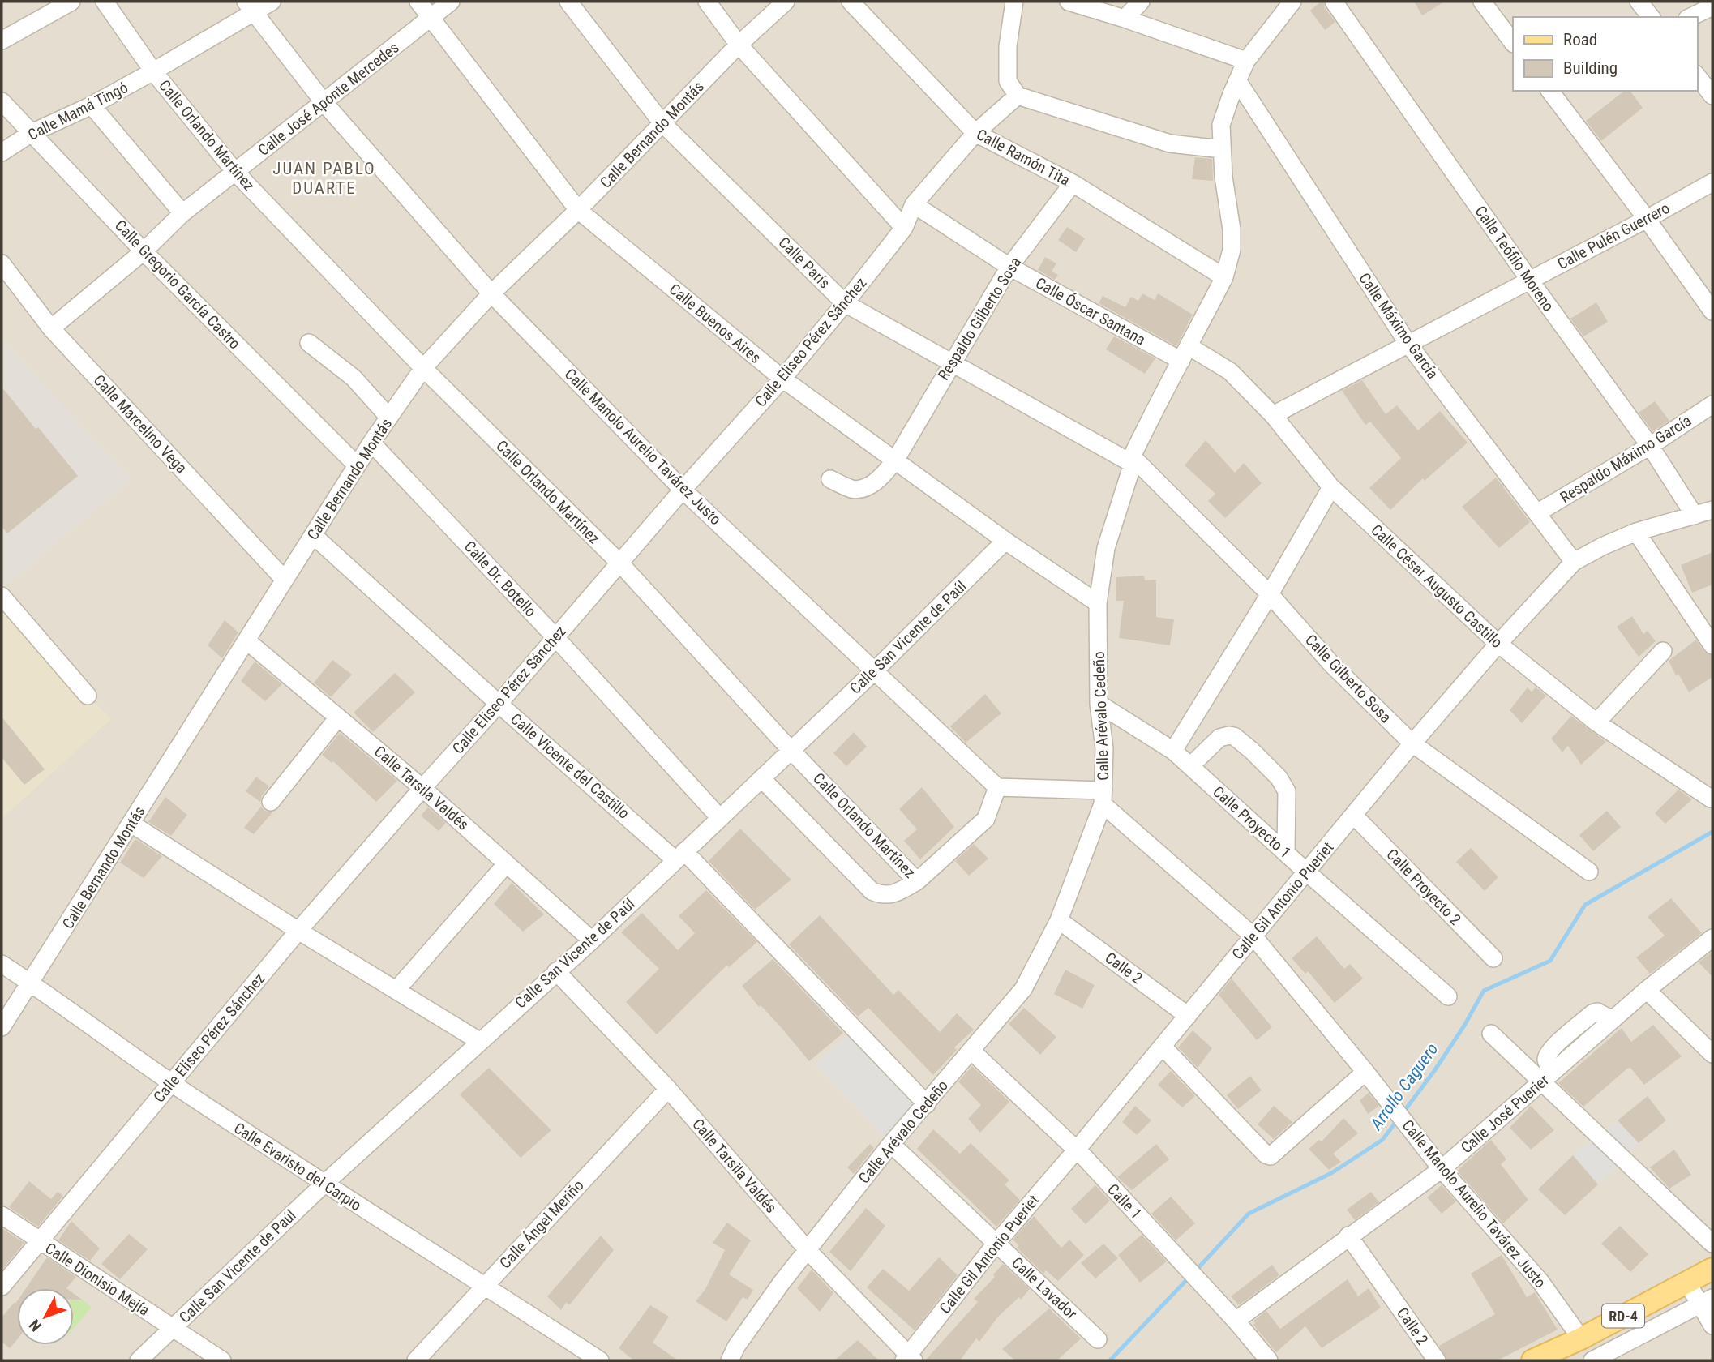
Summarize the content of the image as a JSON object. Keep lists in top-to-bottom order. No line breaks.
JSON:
{"streets":{"main road":["RD-4"],"street":["Calle José Aponte Mercedes","Calle Mamá Tingó","Calle Bernando Montás","Calle Orlando Martínez","Calle Ramón Tita","Calle Pulén Guerrero","Calle Teófilo Moreno","Calle París","Calle Gregorio García Castro","Calle Óscar Santana","Respaldo Gilberto Sosa","Calle Buenos Aires","Calle Máximo García","Calle Eliseo Pérez Sánchez","Calle Marcelino Vega","Calle Manolo Aurelio Tavárez Justo","Respaldo Máximo García","Calle Dr. Botello","Calle César Augusto Castillo","Calle San Vicente de Paúl","Calle Gilberto Sosa","Calle Arévalo Cedeño","Calle Vicente del Castillo","Calle Tarsila Valdés","Calle Proyecto 1","Calle Proyecto 2","Calle Gil Antonio Pueriet","Calle 2","Calle José Puerier","Calle Evaristo del Carpio","Calle 1","Calle Ángel Meriño","Calle Dionisio Mejía","Calle Lavador"]},"crossings":[["Calle José Aponte Mercedes","Calle Orlando Martínez"],["Calle José Aponte Mercedes","Calle Gregorio García Castro"],["Calle José Aponte Mercedes","Calle Buenos Aires"],["Calle José Aponte Mercedes","Calle Marcelino Vega"],["Calle José Aponte Mercedes","Calle Manolo Aurelio Tavárez Justo"],["Calle Mamá Tingó","Calle Orlando Martínez"],["Calle Mamá Tingó","Calle Gregorio García Castro"],["Calle Mamá Tingó","Calle Manolo Aurelio Tavárez Justo"],["Calle Bernando Montás","Calle Orlando Martínez"],["Calle Bernando Montás","Calle París"],["Calle Bernando Montás","Calle Gregorio García Castro"],["Calle Bernando Montás","Calle Buenos Aires"],["Calle Bernando Montás","Calle Marcelino Vega"],["Calle Bernando Montás","Calle Manolo Aurelio Tavárez Justo"],["Calle Bernando Montás","Calle Dr. Botello"],["Calle Bernando Montás","Calle Vicente del Castillo"],["Calle Bernando Montás","Calle Tarsila Valdés"],["Calle Bernando Montás","Calle Evaristo del Carpio"],["Calle Orlando Martínez","Calle Eliseo Pérez Sánchez"],["Calle Orlando Martínez","Calle Manolo Aurelio Tavárez Justo"],["Calle Orlando Martínez","Calle San Vicente de Paúl"],["Calle Ramón Tita","Respaldo Gilberto Sosa"],["Calle Ramón Tita","Calle Eliseo Pérez Sánchez"],["Calle Ramón Tita","Calle Arévalo Cedeño"],["Calle Pulén Guerrero","Calle Teófilo Moreno"],["Calle Pulén Guerrero","Calle Máximo García"],["Calle Pulén Guerrero","Calle César Augusto Castillo"],["Calle Teófilo Moreno","Respaldo Máximo García"],["Calle Teófilo Moreno","Calle Gil Antonio Pueriet"],["Calle París","Respaldo Gilberto Sosa"],["Calle París","Calle Eliseo Pérez Sánchez"],["Calle París","Calle Gilberto Sosa"],["Calle París","Calle Arévalo Cedeño"],["Calle Óscar Santana","Respaldo Gilberto Sosa"],["Calle Óscar Santana","Calle Eliseo Pérez Sánchez"],["Calle Óscar Santana","Calle César Augusto Castillo"],["Calle Óscar Santana","Calle Arévalo Cedeño"],["Respaldo Gilberto Sosa","Calle Buenos Aires"],["Calle Buenos Aires","Calle Eliseo Pérez Sánchez"],["Calle Buenos Aires","Calle San Vicente de Paúl"],["Calle Buenos Aires","Calle Arévalo Cedeño"],["Calle Máximo García","Respaldo Máximo García"],["Calle Máximo García","Calle Arévalo Cedeño"],["Calle Máximo García","Calle Gil Antonio Pueriet"],["Calle Eliseo Pérez Sánchez","Calle Manolo Aurelio Tavárez Justo"],["Calle Eliseo Pérez Sánchez","Calle Dr. Botello"],["Calle Eliseo Pérez Sánchez","Calle Vicente del Castillo"],["Calle Eliseo Pérez Sánchez","Calle Tarsila Valdés"],["Calle Eliseo Pérez Sánchez","Calle Evaristo del Carpio"],["Calle Eliseo Pérez Sánchez","Calle Dionisio Mejía"],["Calle Manolo Aurelio Tavárez Justo","Calle San Vicente de Paúl"],["Calle Manolo Aurelio Tavárez Justo","Calle Arévalo Cedeño"],["Calle Manolo Aurelio Tavárez Justo","Calle Gil Antonio Pueriet"],["Calle Manolo Aurelio Tavárez Justo","Calle José Puerier"],["Calle Manolo Aurelio Tavárez Justo","RD-4"],["Calle Dr. Botello","Calle San Vicente de Paúl"],["Calle César Augusto Castillo","Calle Arévalo Cedeño"],["Calle César Augusto Castillo","Calle Gil Antonio Pueriet"],["Calle San Vicente de Paúl","Calle Vicente del Castillo"],["Calle San Vicente de Paúl","Calle Tarsila Valdés"],["Calle San Vicente de Paúl","Calle Evaristo del Carpio"],["Calle San Vicente de Paúl","Calle Dionisio Mejía"],["Calle Gilberto Sosa","Calle Arévalo Cedeño"],["Calle Gilberto Sosa","Calle Gil Antonio Pueriet"],["Calle Arévalo Cedeño","Calle Vicente del Castillo"],["Calle Arévalo Cedeño","Calle Tarsila Valdés"],["Calle Arévalo Cedeño","Calle Proyecto 1"],["Calle Arévalo Cedeño","Calle 2"],["Calle Arévalo Cedeño","Calle 1"],["Calle Arévalo Cedeño","Calle Lavador"],["Calle Tarsila Valdés","Calle Gil Antonio Pueriet"],["Calle Tarsila Valdés","Calle Ángel Meriño"],["Calle Proyecto 1","Calle Gil Antonio Pueriet"],["Calle Proyecto 2","Calle Gil Antonio Pueriet"],["Calle Gil Antonio Pueriet","Calle 2"],["Calle Gil Antonio Pueriet","Calle 1"],["Calle Gil Antonio Pueriet","Calle Lavador"],["Calle 2","Calle José Puerier"],["Calle José Puerier","Calle 1"],["Calle Evaristo del Carpio","Calle Ángel Meriño"]],"districts":["JUAN PABLO DUARTE"],"water":["Arrollo Caguero"],"legend":["Road","Building"],"north":"bottom left"}
